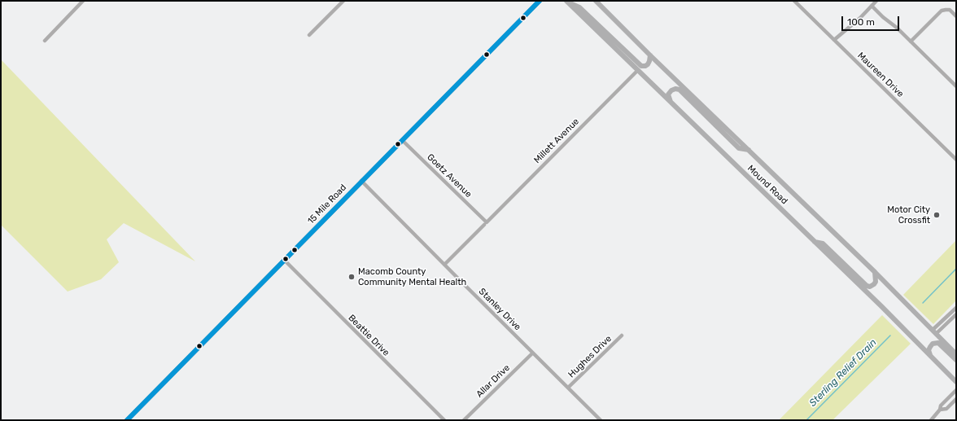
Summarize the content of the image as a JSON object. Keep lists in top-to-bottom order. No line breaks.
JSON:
{"streets":{"main road":["Mound Road","15 Mile Road"],"street":["Maureen Drive","Millett Avenue","Goetz Avenue","Stanley Drive","Beattie Drive","Hughes Drive","Allar Drive"]},"crossings":[["Millett Avenue","Goetz Avenue"],["Millett Avenue","Mound Road"],["Millett Avenue","Stanley Drive"],["Goetz Avenue","15 Mile Road"],["15 Mile Road","Stanley Drive"],["15 Mile Road","Beattie Drive"],["Stanley Drive","Hughes Drive"],["Stanley Drive","Allar Drive"]],"water":["Sterling Relief Drain"],"places":["Motor City Crossfit","Macomb County Community Mental Health"],"scale_bar":"100 m"}
